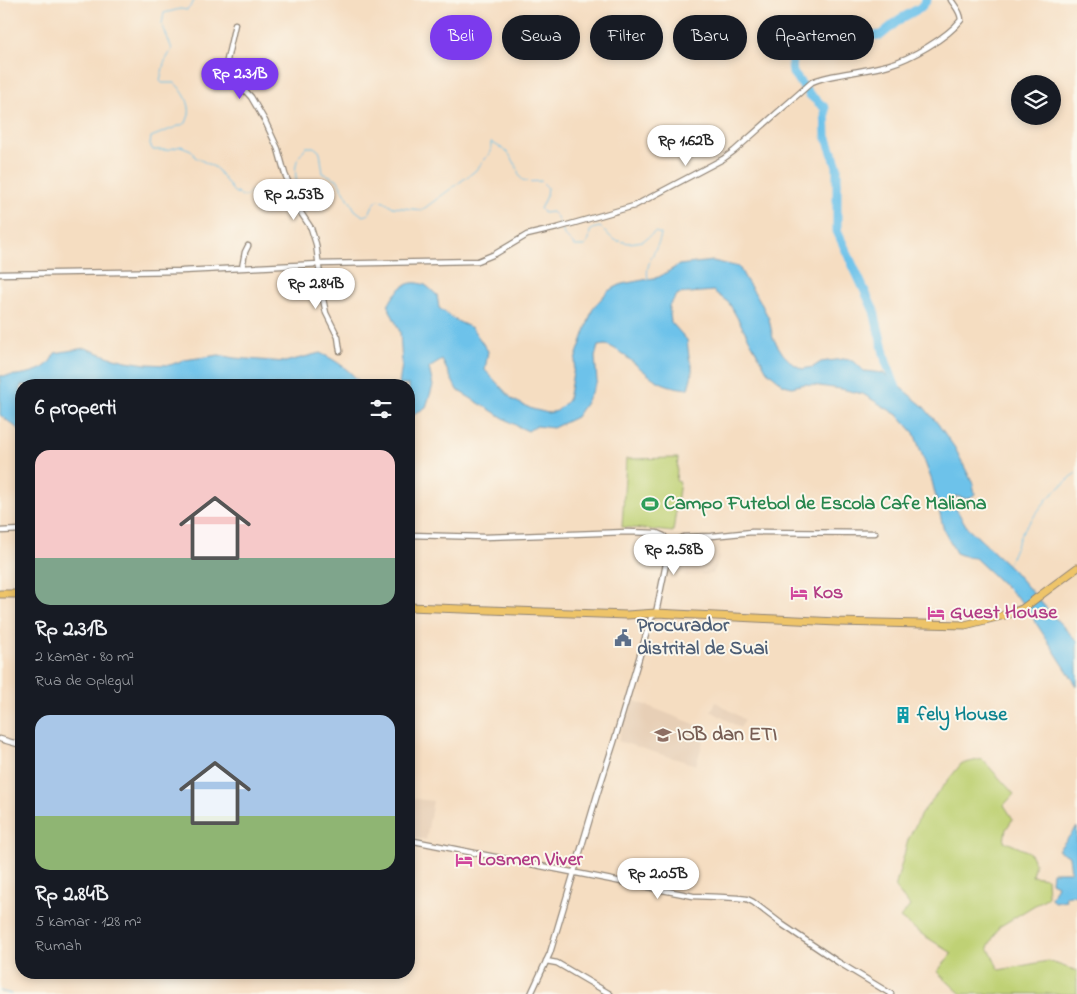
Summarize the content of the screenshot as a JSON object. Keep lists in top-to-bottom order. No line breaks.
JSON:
{"places":{"sports":["Campo Futebol de Escola Cafe Maliana"],"hotel":["Kos","Guest House","Losmen Viver"],"public building":["Procurador distrital de Suai"],"building":["fely House"],"school or university":["IOB dan ETI"]},"page":{"chip":["Beli","Sewa","Filter","Baru","Apartemen"],"price":["Rp 2.31B","Rp 1.62B","Rp 2.53B","Rp 2.84B","Rp 2.58B","Rp 2.05B"],"heading":"6 properti","list":[{"name":"Rp 2.31B","note":"2 kamar · 80 m² · Rua de Oplegul"},{"name":"Rp 2.84B","note":"5 kamar · 128 m² · Rumah"}]}}
